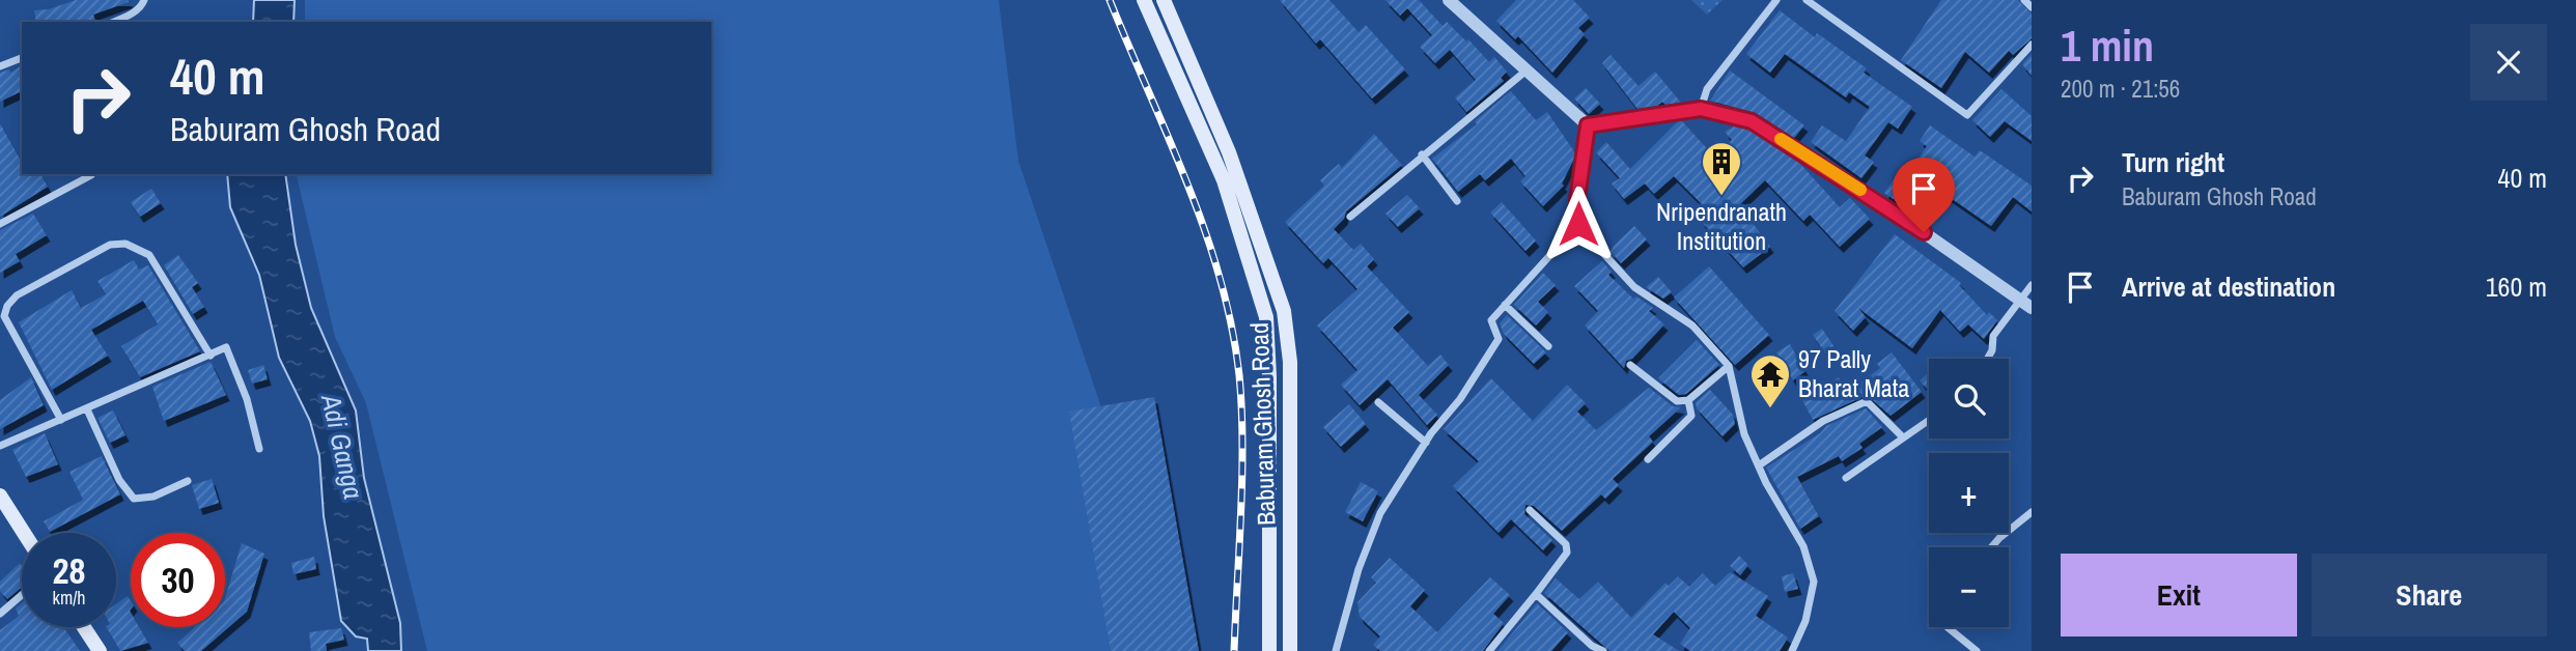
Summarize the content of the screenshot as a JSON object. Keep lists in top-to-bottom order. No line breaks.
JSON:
{"streets":{"main road":["Baburam Ghosh Road"]},"water":["Adi Ganga"],"places":{"building":["Nripendranath Institution"],"temple":["97 Pally Bharat Mata"]},"page":{"heading":["1 min","200 m · 21:56"],"turn":["40 m","Baburam Ghosh Road"],"list":[{"name":"Turn right","note":"Baburam Ghosh Road","value":"40 m"},{"name":"Arrive at destination","value":"160 m"}],"map_buttons":["+","−"],"speed":"28 km/h","limit":"30","buttons":["Exit","Share"]}}
